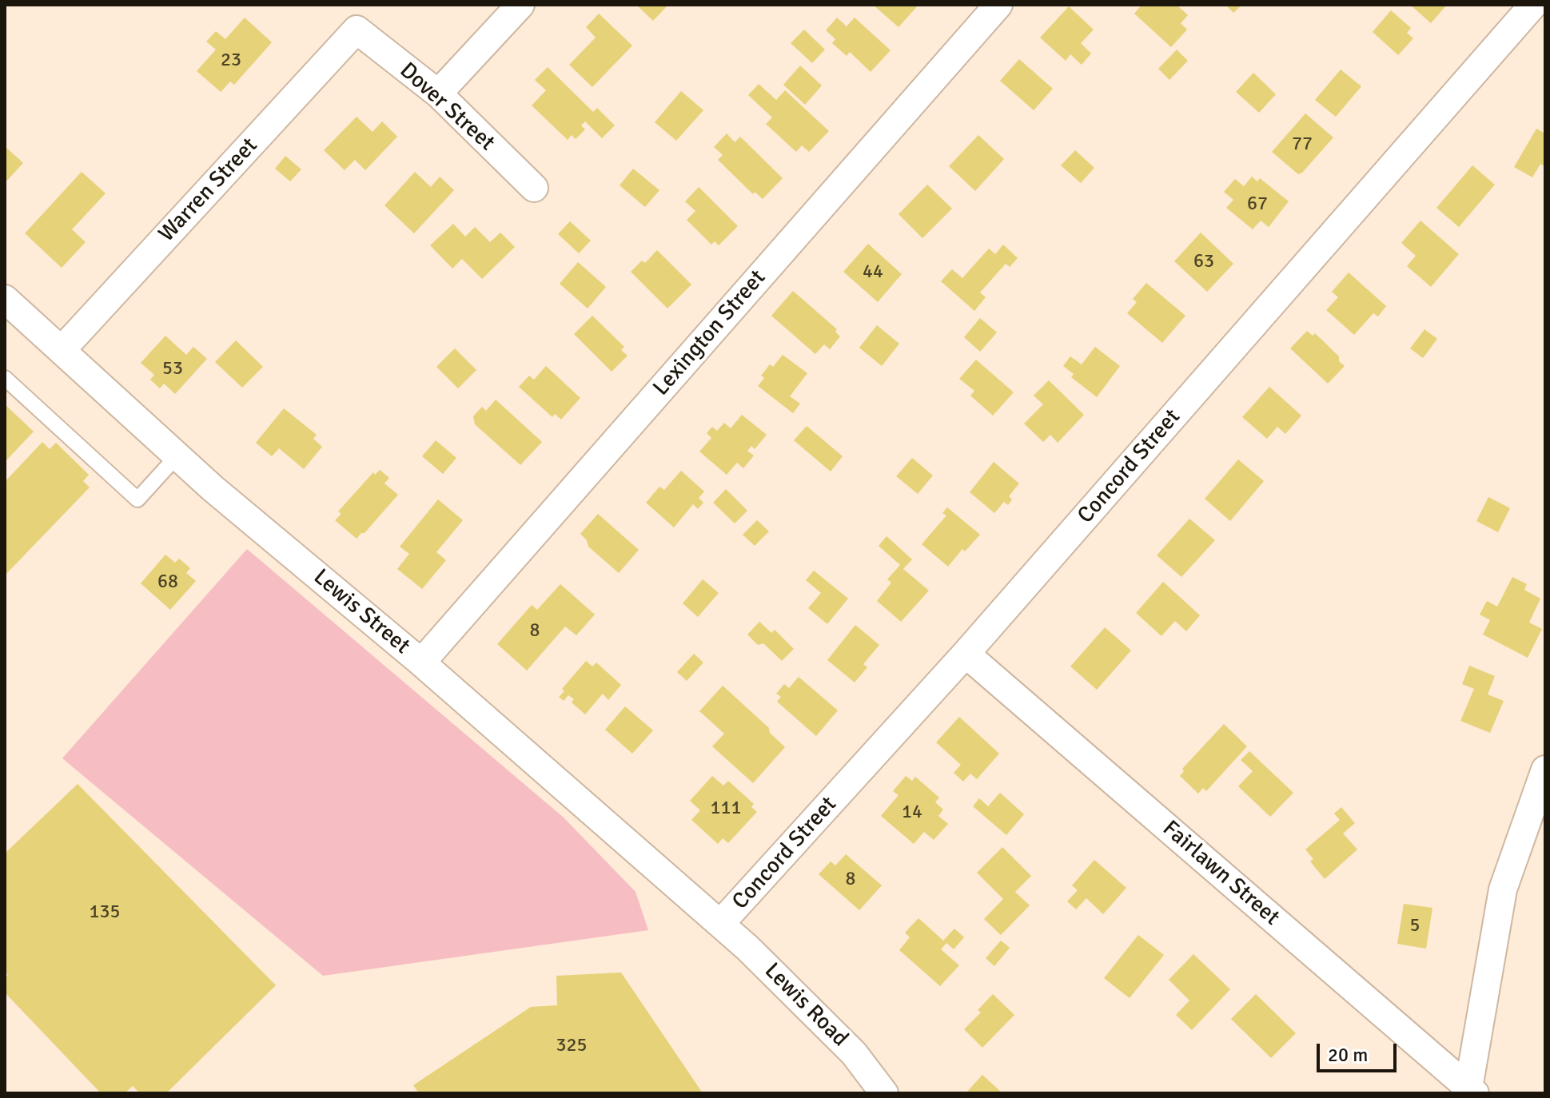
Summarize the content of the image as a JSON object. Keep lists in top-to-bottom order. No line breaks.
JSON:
{"streets":{"street":["Dover Street","Warren Street","Lexington Street","Concord Street","Lewis Street","Fairlawn Street","Lewis Road"]},"crossings":[["Dover Street","Warren Street"],["Warren Street","Lewis Street"],["Lexington Street","Lewis Street"],["Concord Street","Lewis Street"],["Concord Street","Fairlawn Street"],["Concord Street","Lewis Road"],["Lewis Street","Lewis Road"]],"house_numbers":["23","77","67","63","44","53","68","8","111","14","8","135","5","325"],"scale_bar":"20 m"}
